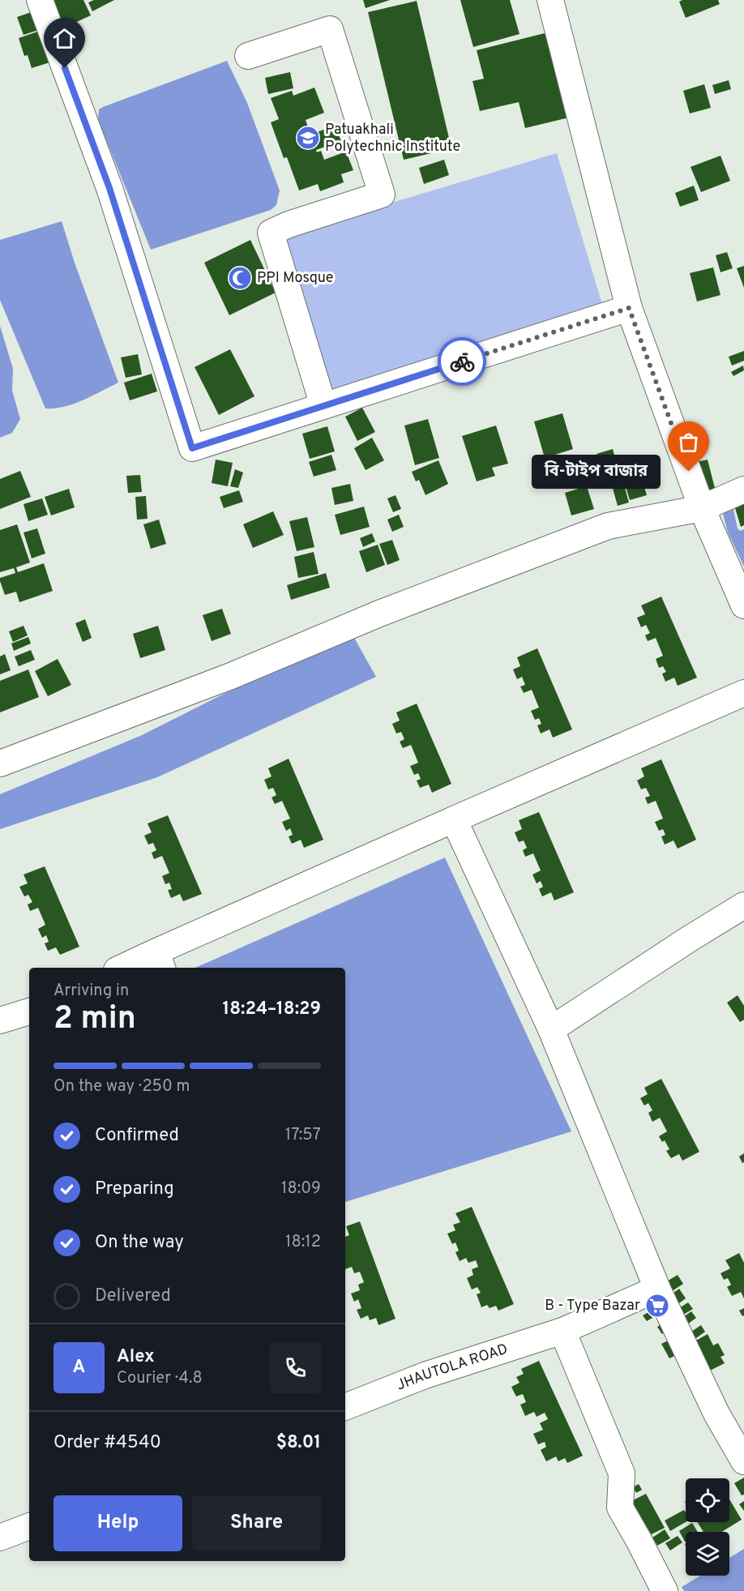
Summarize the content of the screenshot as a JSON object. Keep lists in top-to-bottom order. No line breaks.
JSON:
{"streets":{"street":["JHAUTOLA ROAD"]},"places":{"school or university":["Patuakhali Polytechnic Institute"],"mosque":["PPI Mosque"],"other":["বি-টাইপ বাজার"],"supermarket":["B - Type Bazar"]},"page":{"bubble":"বি-টাইপ বাজার","heading":["2 min","Arriving in","18:24–18:29"],"panel":["Alex","Courier · 4.8","Order #4540","$8.01"],"bar":"On the way · 250 m","list":[["Confirmed","17:57"],["Preparing","18:09"],["On the way","18:12"],"Delivered"],"round":"A","buttons":["Help","Share"]}}
